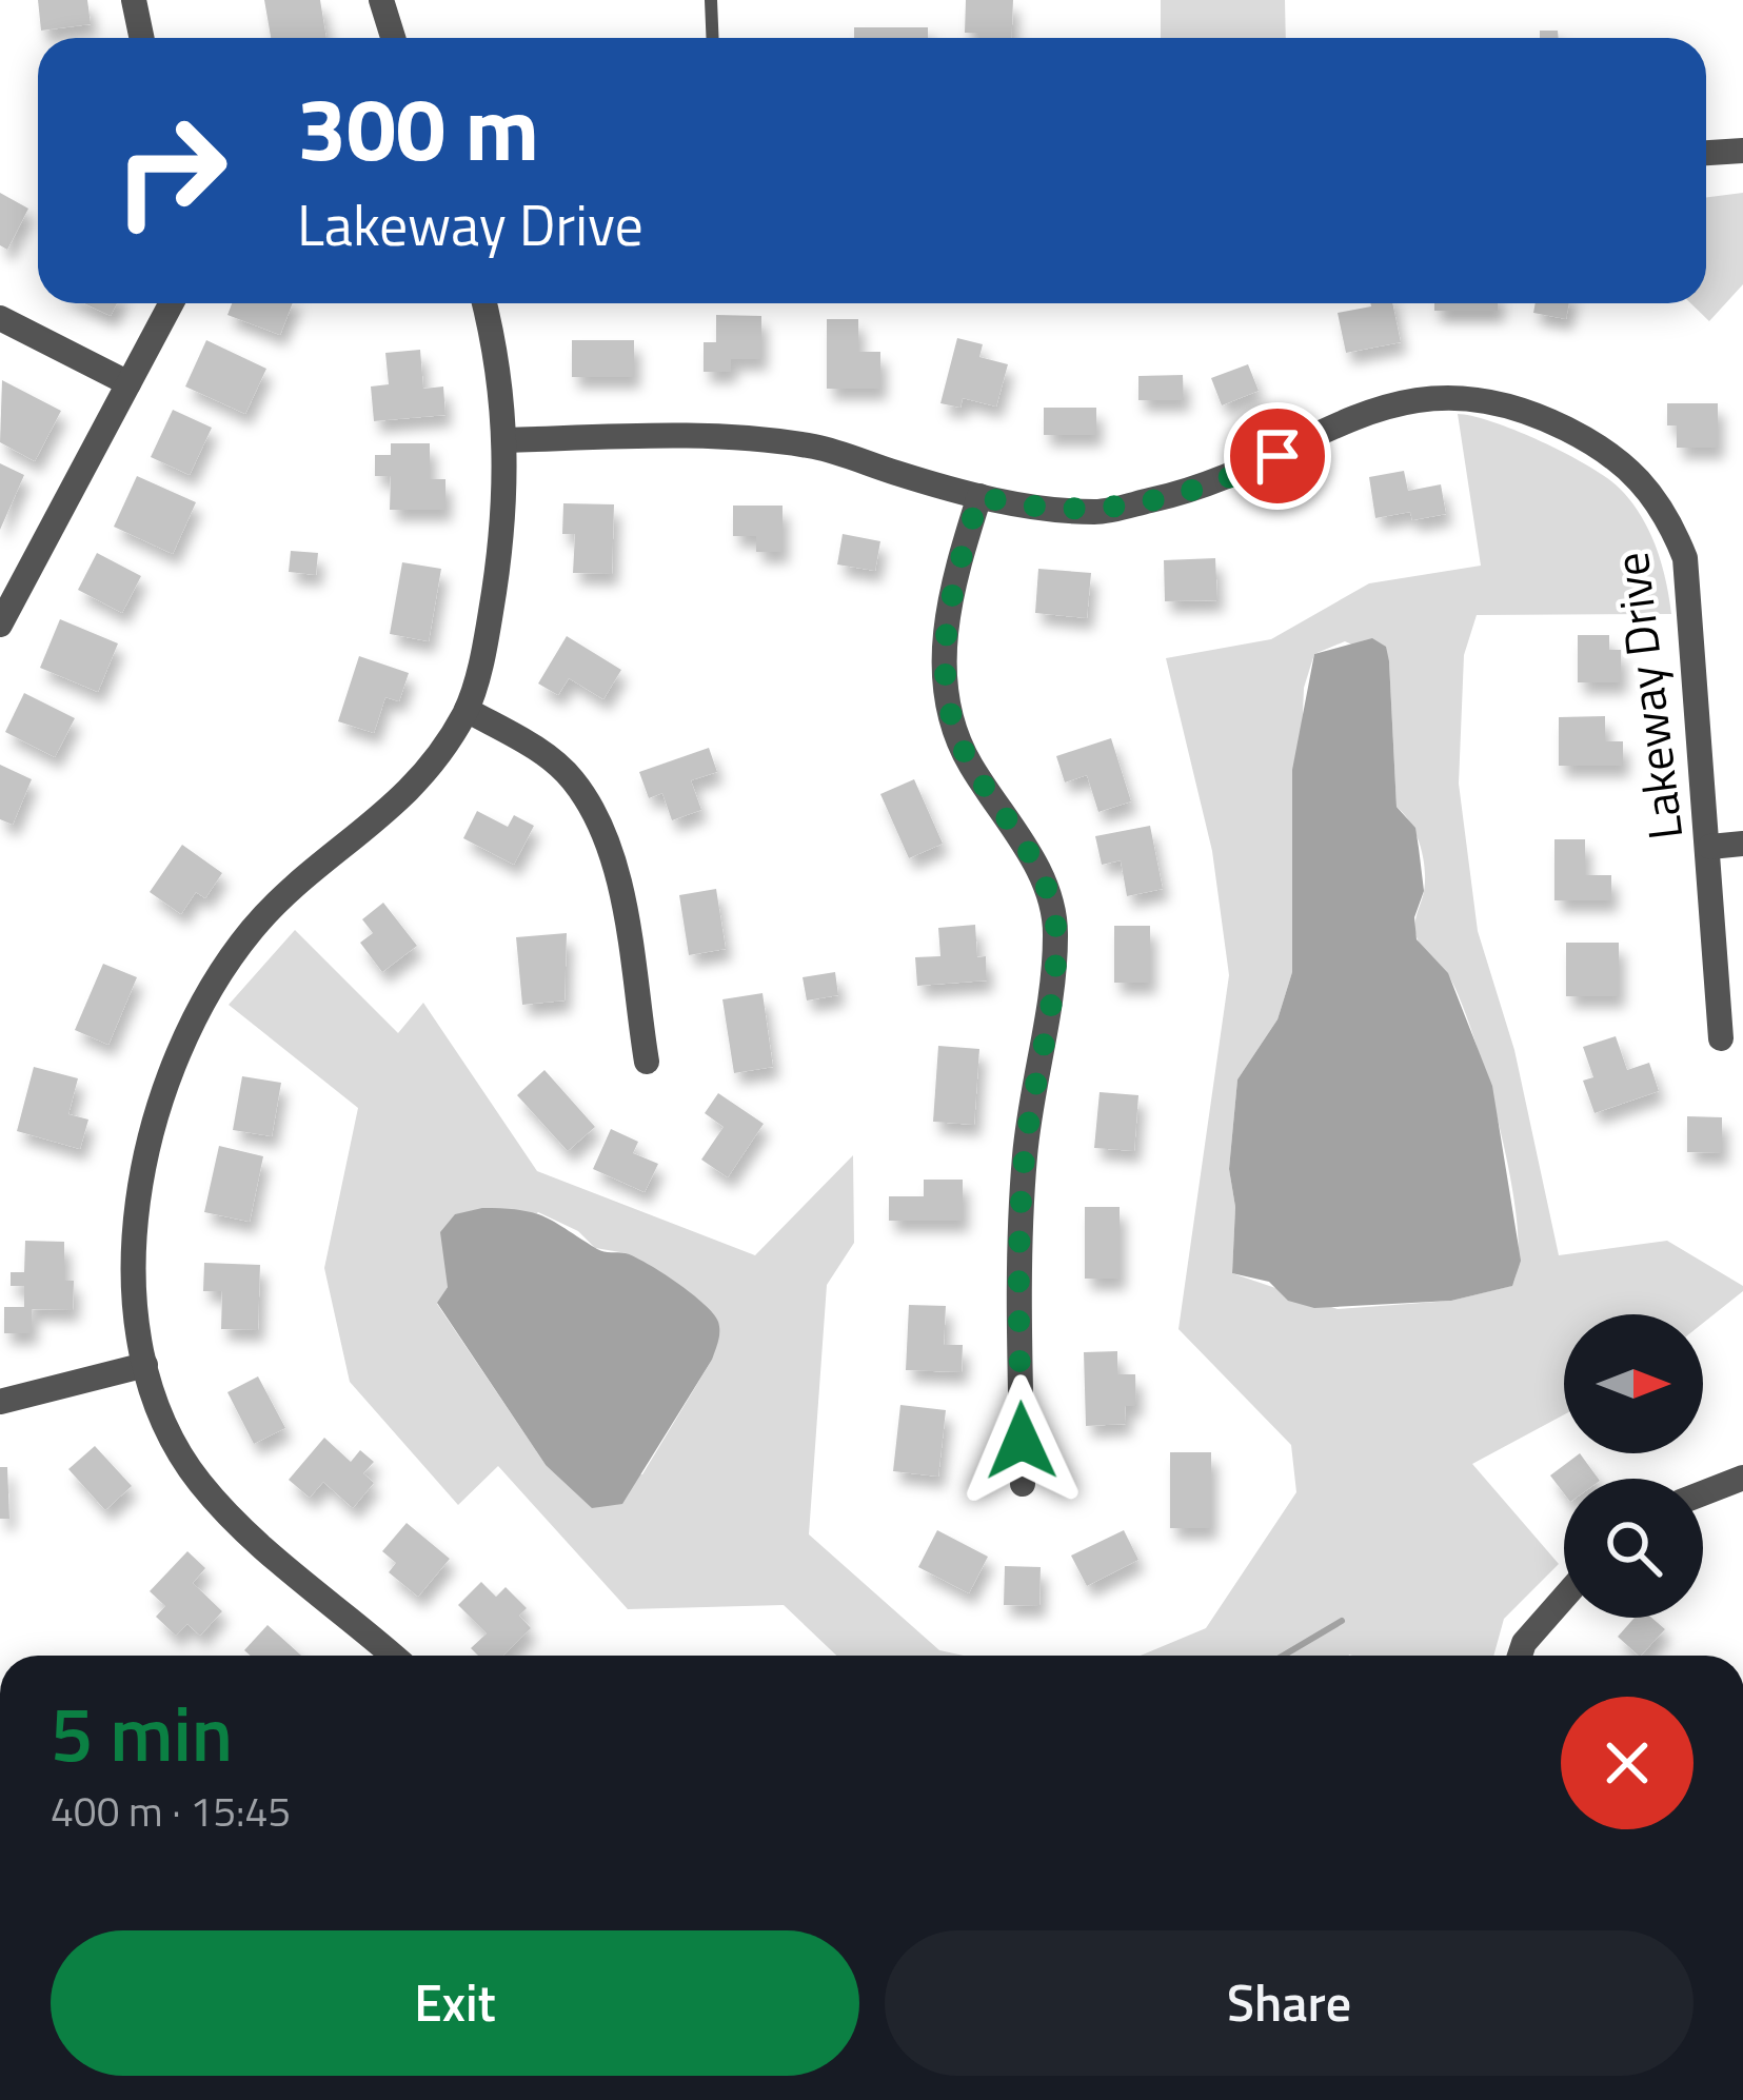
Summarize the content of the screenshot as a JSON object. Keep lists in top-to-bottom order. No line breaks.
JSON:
{"streets":{"street":["Lakeway Drive"]},"north":"right","page":{"turn":["300 m","Lakeway Drive"],"heading":["5 min","400 m · 15:45"],"buttons":["Exit","Share"]}}
